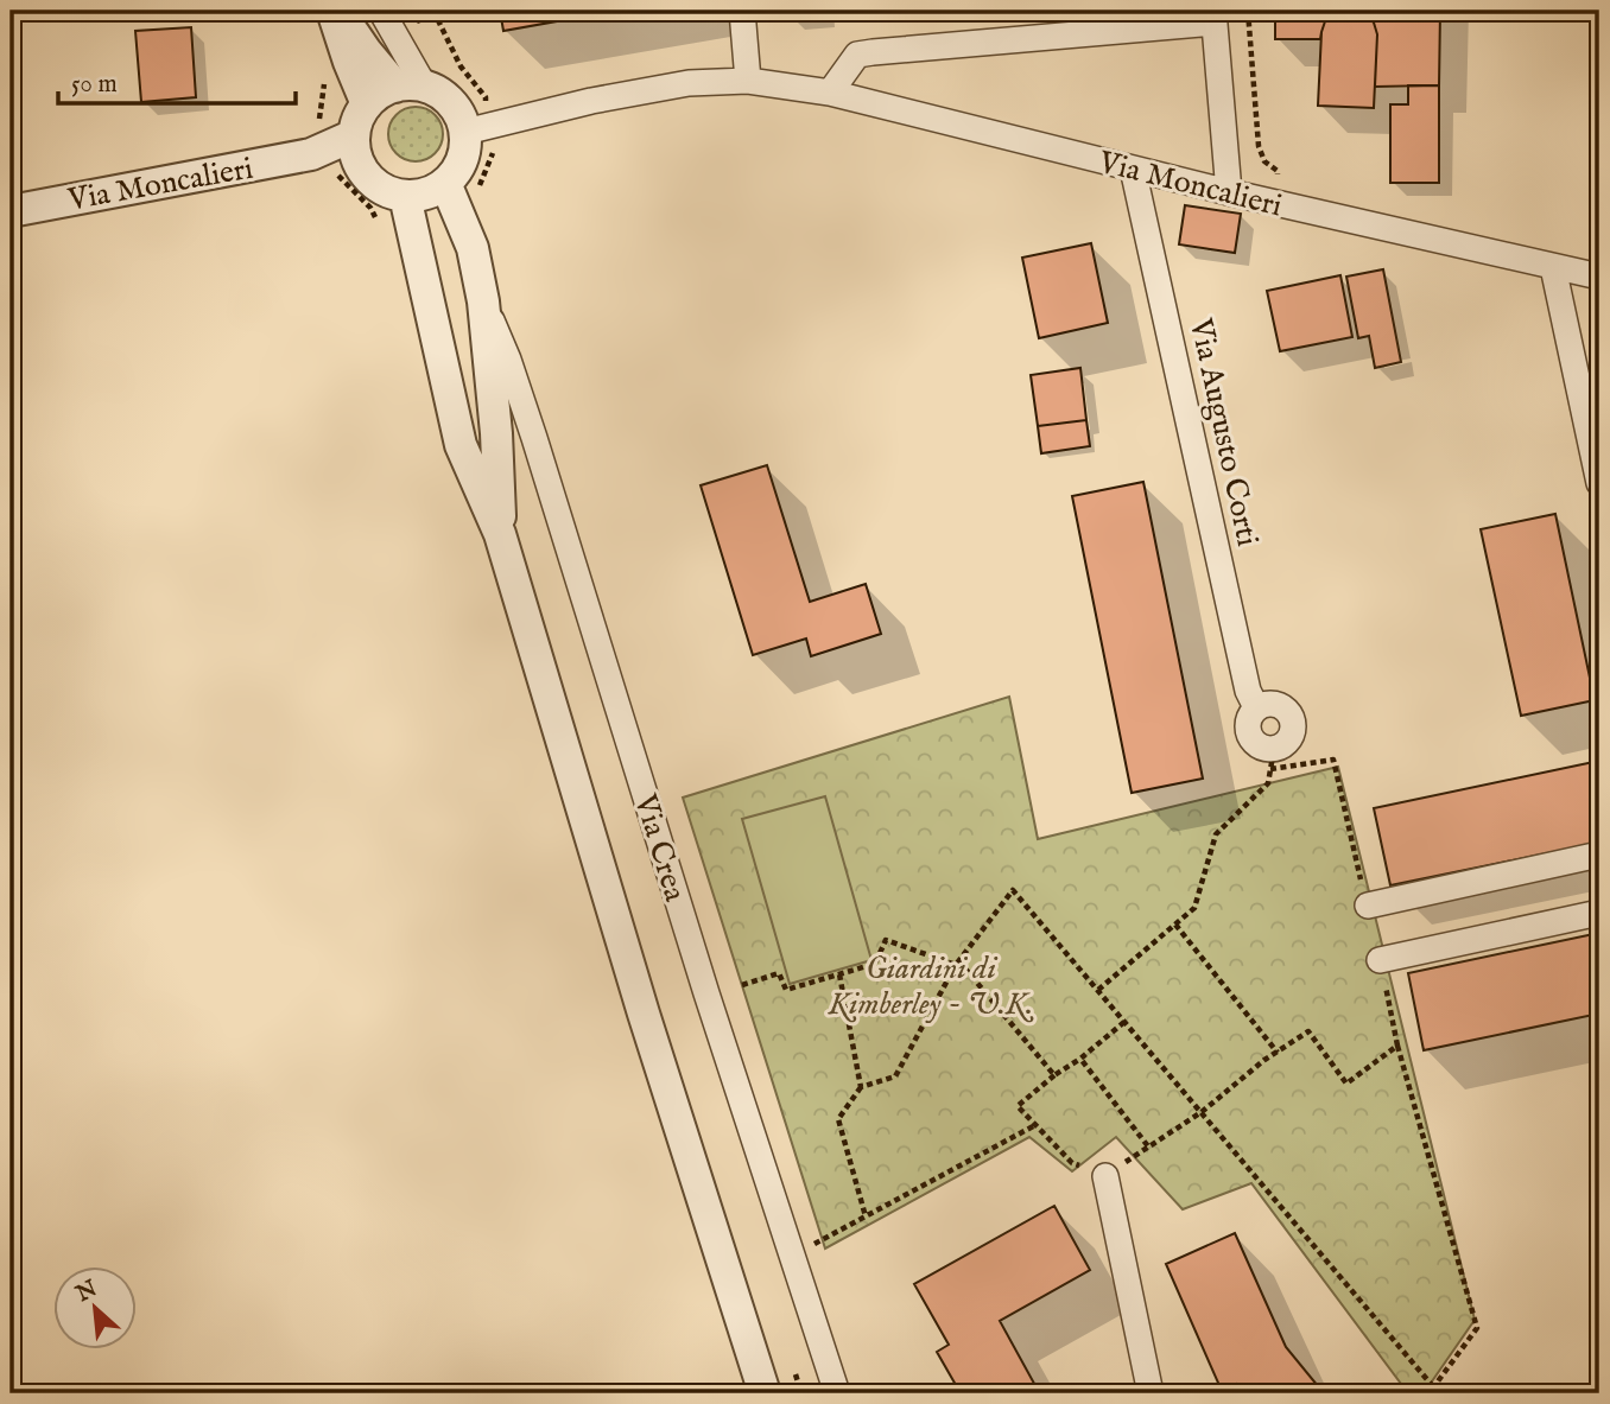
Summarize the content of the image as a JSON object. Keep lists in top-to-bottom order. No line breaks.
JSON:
{"streets":{"street":["Via Moncalieri","Via Augusto Corti","Via Crea"]},"crossings":[["Via Moncalieri","Via Augusto Corti"],["Via Moncalieri","Via Crea"]],"parks":["Giardini di Kimberley - U.K."],"scale_bar":"50 m","north":"top left"}
